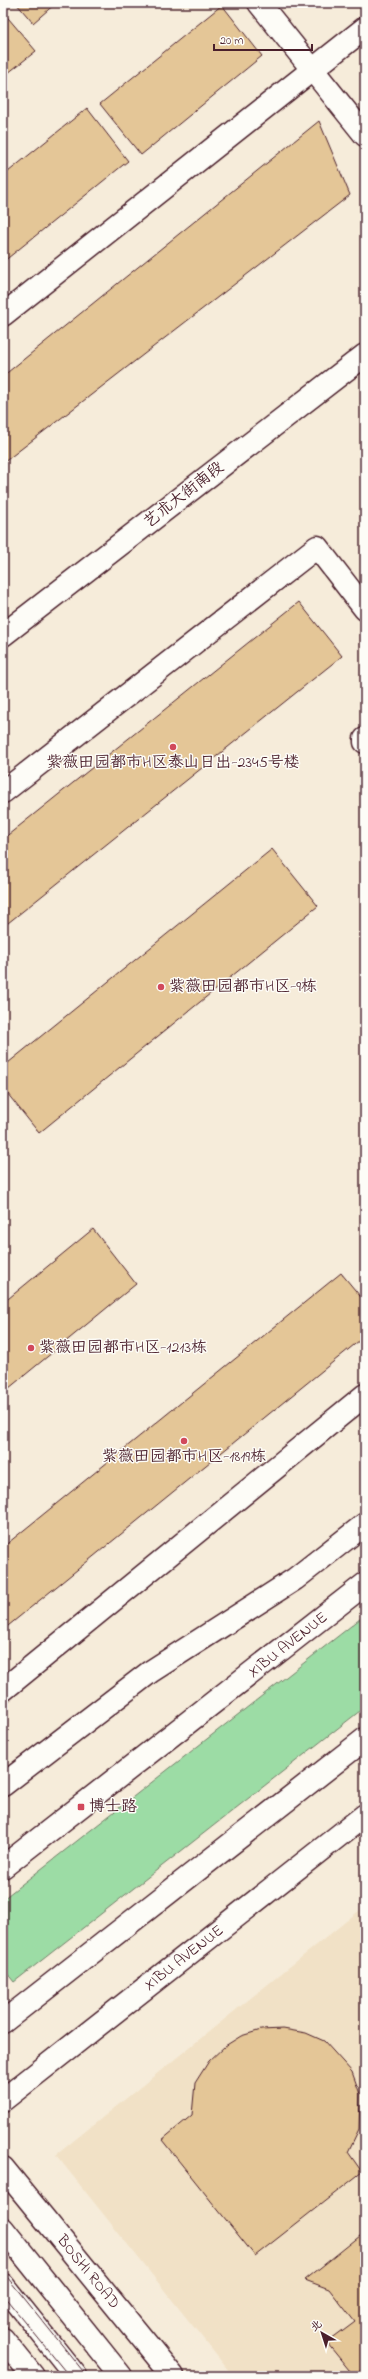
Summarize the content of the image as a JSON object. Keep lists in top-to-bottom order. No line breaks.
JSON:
{"streets":{"street":["艺术大街南段","XIBU AVENUE","BOSHI ROAD"]},"places":{"other":["紫薇田园都市H区泰山日出-2345号楼","紫薇田园都市H区-9栋","紫薇田园都市H区-1213栋","紫薇田园都市H区-1819栋"],"transit":["博士路"]},"scale_bar":"20 m","north":"top left"}
